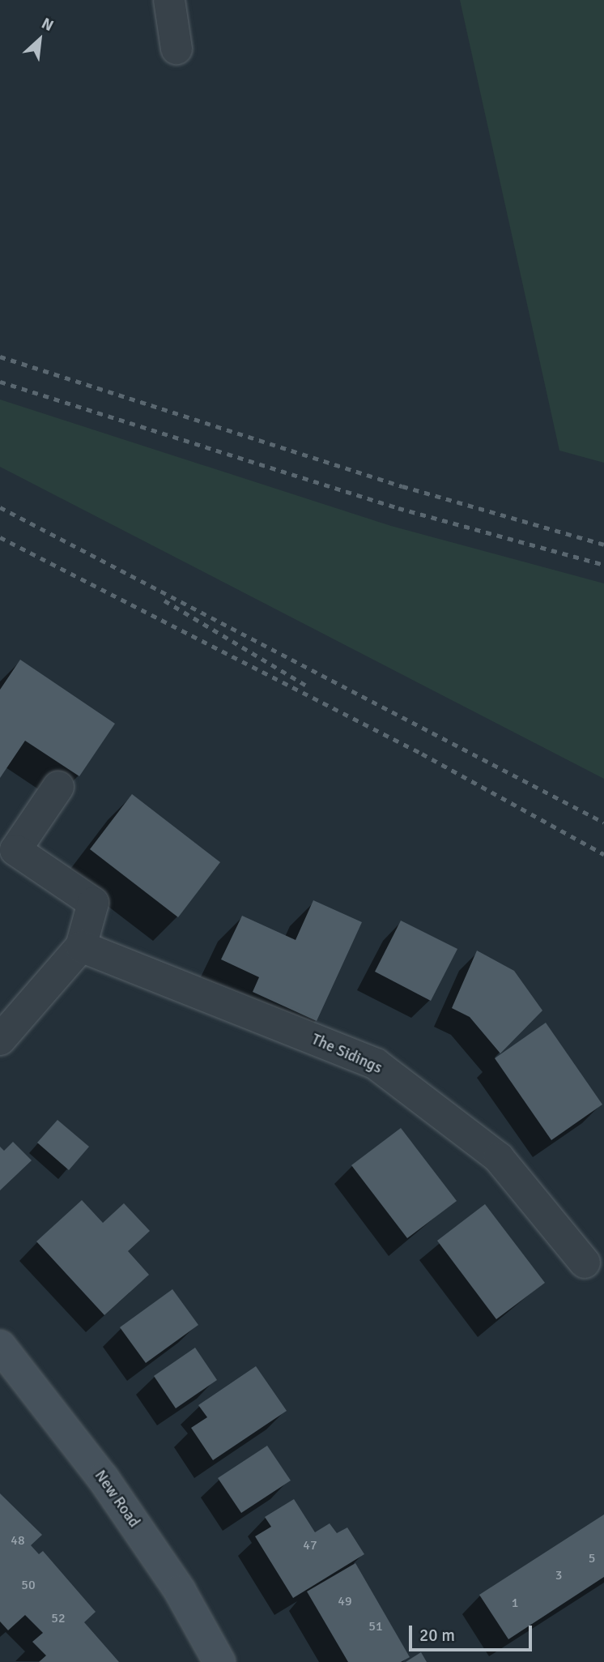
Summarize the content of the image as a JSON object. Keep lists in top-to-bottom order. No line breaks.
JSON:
{"streets":{"main road":["New Road"],"street":["The Sidings"]},"house_numbers":["48","47","5","3","50","49","1","52","51"],"scale_bar":"20 m","north":"top right"}
